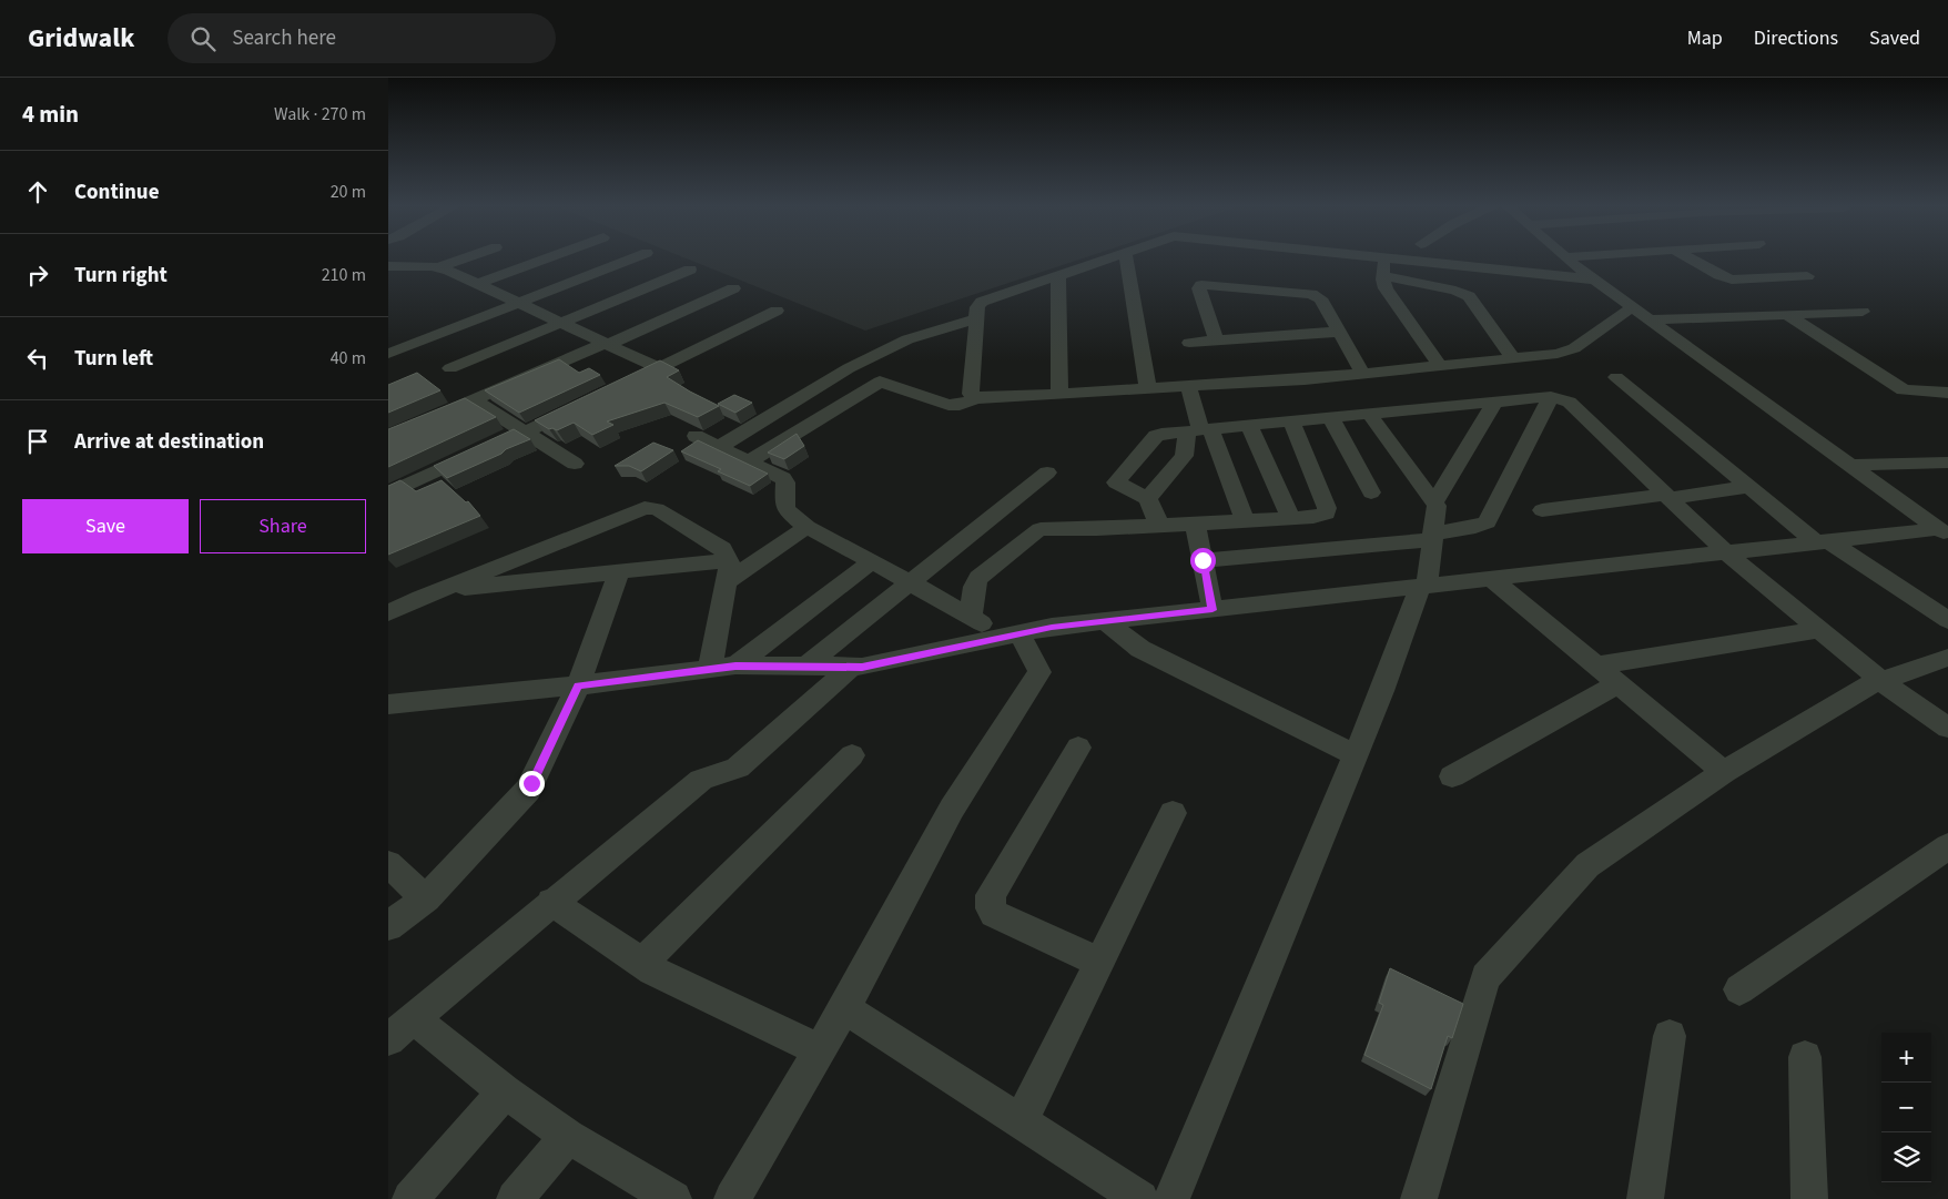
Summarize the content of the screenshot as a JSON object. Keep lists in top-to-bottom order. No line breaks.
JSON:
{"page":{"header":"Gridwalk","search":"Search here","nav":["Map","Directions","Saved"],"heading":["4 min","Walk · 270 m"],"list":[["Continue","20 m"],["Turn right","210 m"],["Turn left","40 m"],"Arrive at destination"],"buttons":["Save","Share"],"map_buttons":["+","−"]}}
